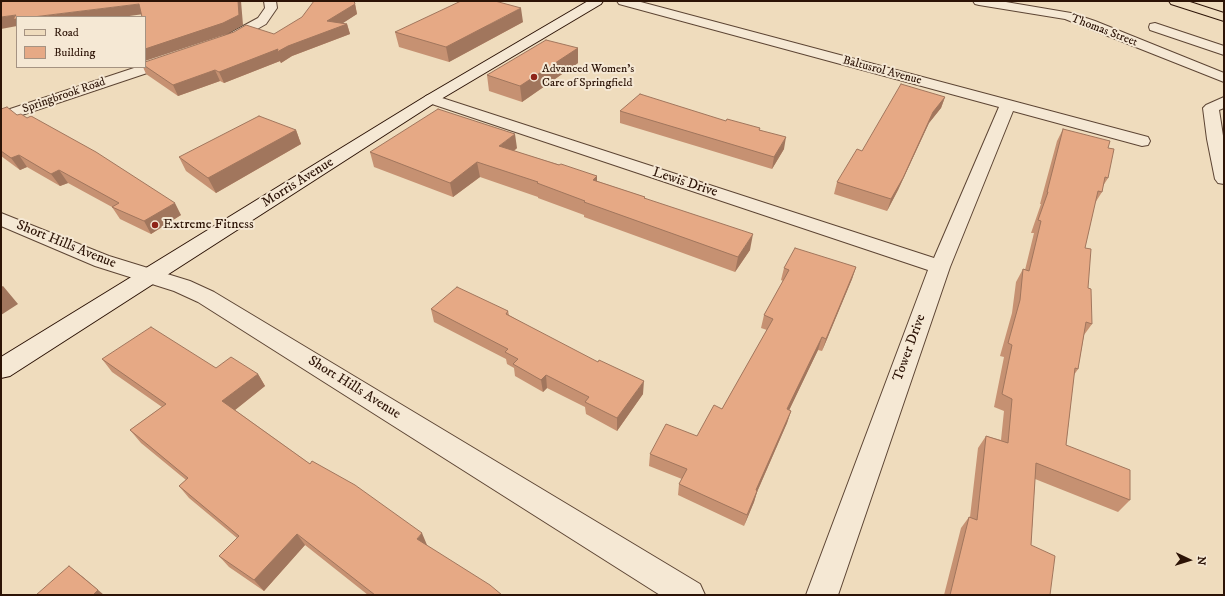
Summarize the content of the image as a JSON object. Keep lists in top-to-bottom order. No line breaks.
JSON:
{"streets":{"street":["Thomas Street","Baltusrol Avenue","Springbrook Road","Morris Avenue","Lewis Drive","Short Hills Avenue","Tower Drive"]},"crossings":[["Baltusrol Avenue","Tower Drive"],["Morris Avenue","Lewis Drive"],["Morris Avenue","Short Hills Avenue"],["Lewis Drive","Tower Drive"]],"places":["Advanced Women’s Care of Springfield","Extreme Fitness"],"legend":["Road","Building"],"north":"right"}
